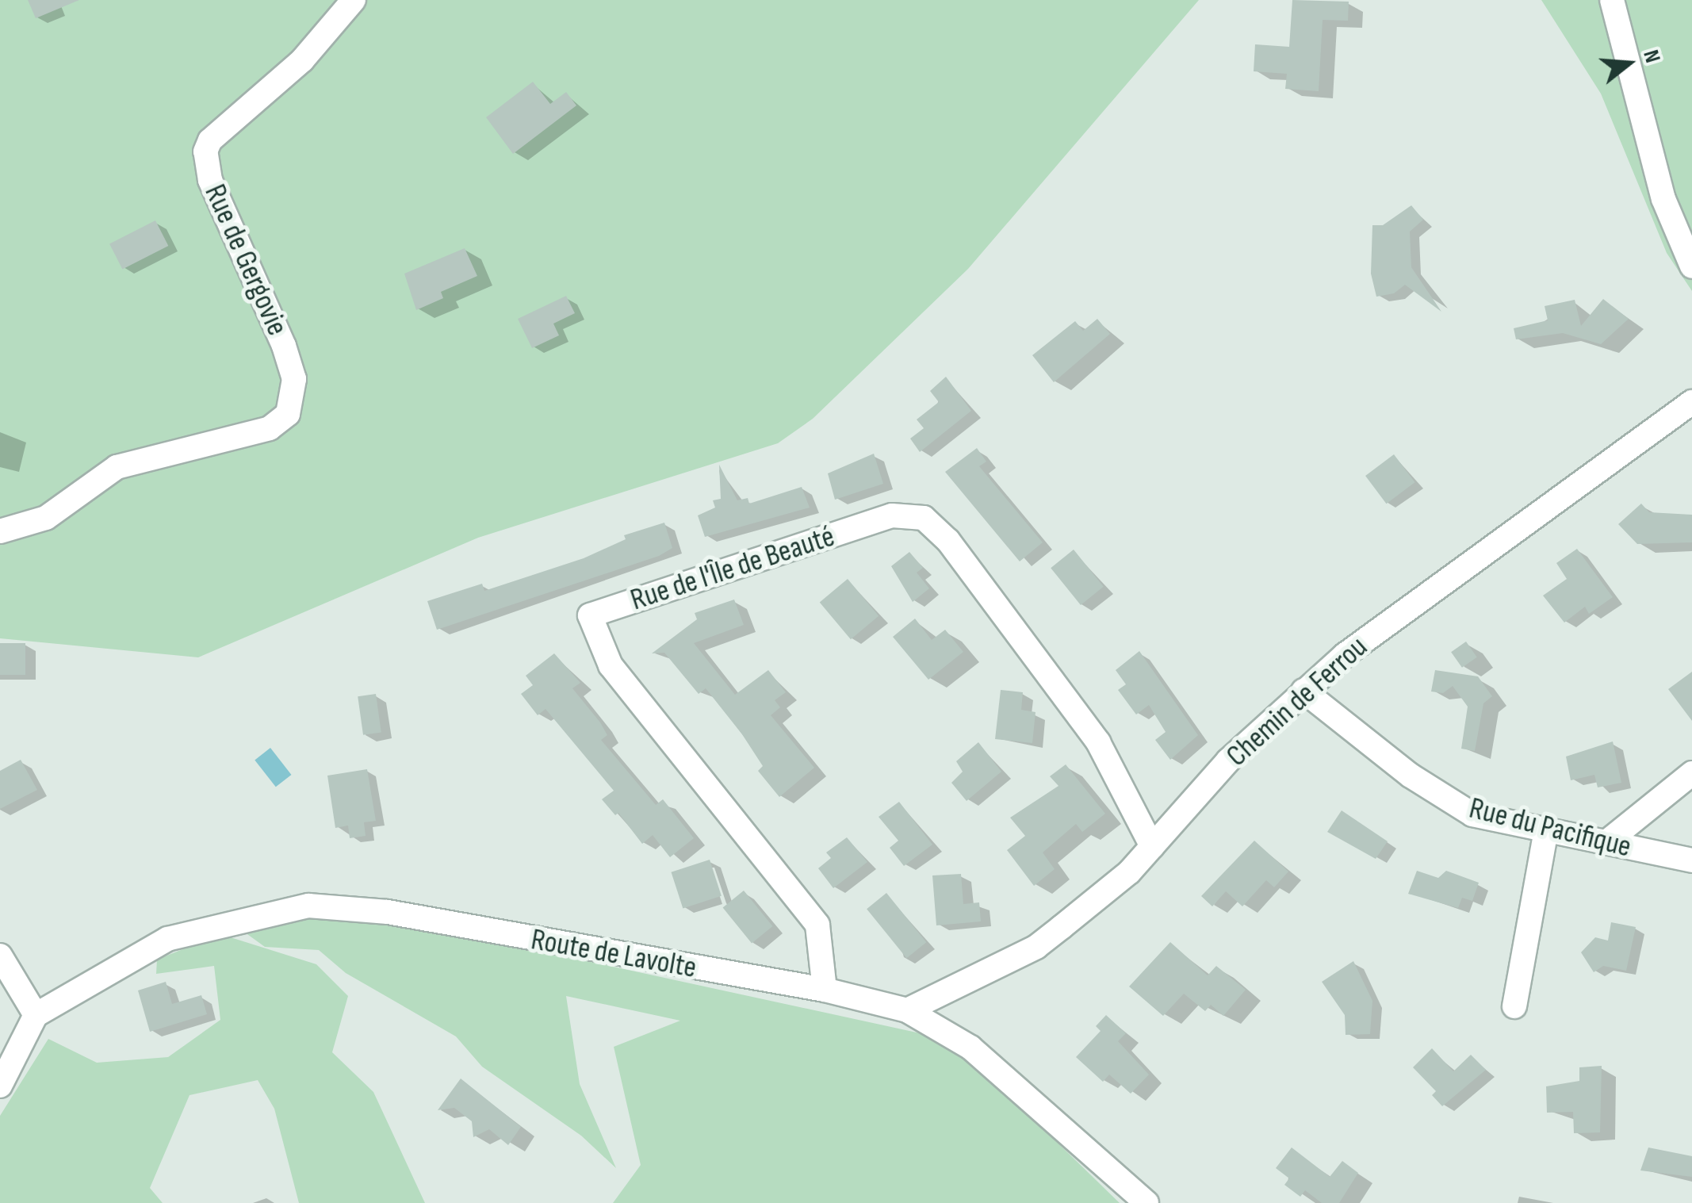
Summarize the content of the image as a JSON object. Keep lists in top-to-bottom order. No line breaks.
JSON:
{"streets":{"street":["Rue de Gergovie","Rue de l'Île de Beauté","Chemin de Ferrou","Rue du Pacifique","Route de Lavolte"]},"crossings":[["Rue de l'Île de Beauté","Chemin de Ferrou"],["Rue de l'Île de Beauté","Route de Lavolte"],["Chemin de Ferrou","Rue du Pacifique"],["Chemin de Ferrou","Route de Lavolte"]],"north":"right"}
